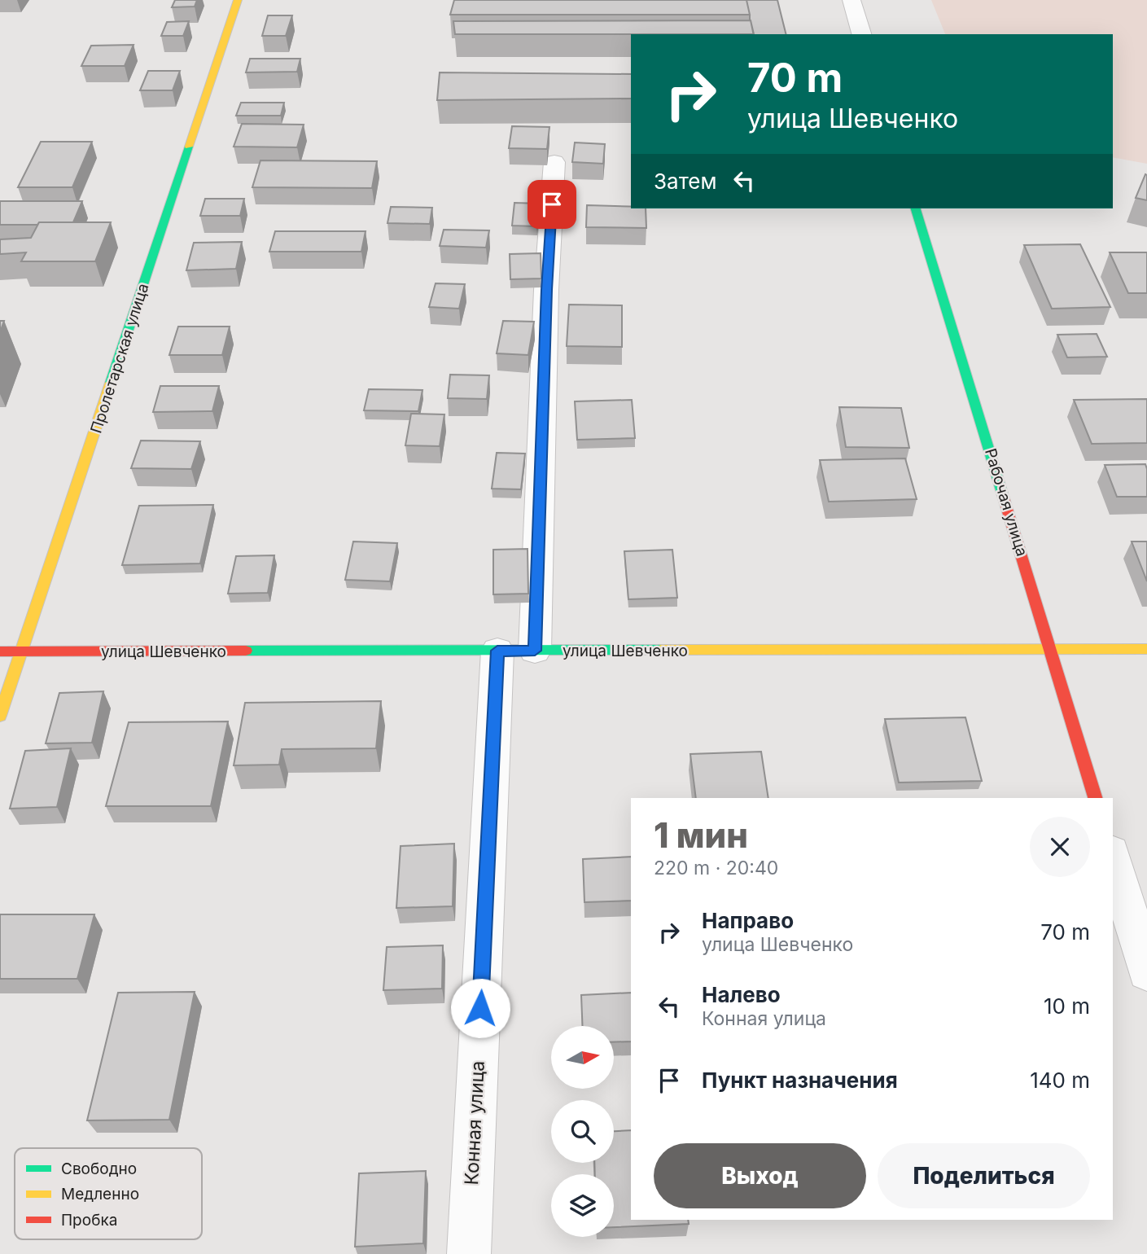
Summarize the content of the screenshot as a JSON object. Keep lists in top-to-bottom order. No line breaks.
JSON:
{"streets":{"street":["Пролетарская улица","Рабочая улица","улица Шевченко","Конная улица"]},"crossings":[["Пролетарская улица","улица Шевченко"],["Рабочая улица","улица Шевченко"],["улица Шевченко","Конная улица"]],"legend":["Свободно","Медленно","Пробка"],"north":"right","page":{"turn":["70 m","улица Шевченко"],"then":"Затем","heading":["1 мин","220 m · 20:40"],"list":[{"name":"Направо","note":"улица Шевченко","value":"70 m"},{"name":"Налево","note":"Конная улица","value":"10 m"},{"name":"Пункт назначения","value":"140 m"}],"buttons":["Выход","Поделиться"]}}
